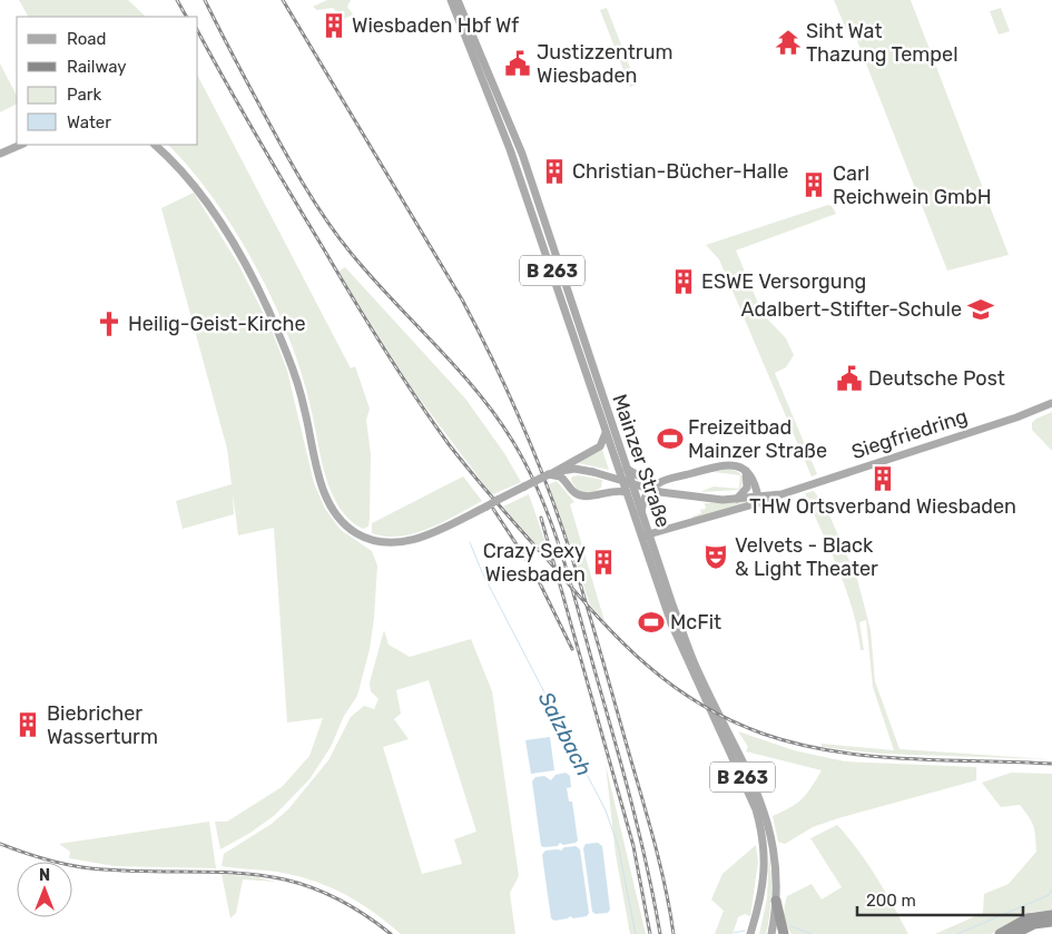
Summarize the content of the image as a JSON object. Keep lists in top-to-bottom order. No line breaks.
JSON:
{"streets":{"main road":["B 263","Siegfriedring","Mainzer Straße"]},"water":["Salzbach"],"places":{"building":["Wiesbaden Hbf Wf","Christian-Bücher-Halle","Carl Reichwein GmbH","ESWE Versorgung","THW Ortsverband Wiesbaden","Crazy Sexy Wiesbaden","Biebricher Wasserturm"],"temple":["Siht Wat Thazung Tempel"],"public building":["Justizzentrum Wiesbaden","Deutsche Post"],"school or university":["Adalbert-Stifter-Schule"],"church":["Heilig-Geist-Kirche"],"sports":["Freizeitbad Mainzer Straße","McFit"],"theatre":["Velvets - Black & Light Theater"]},"legend":["Road","Railway","Park","Water"],"scale_bar":"200 m","north":"top"}
